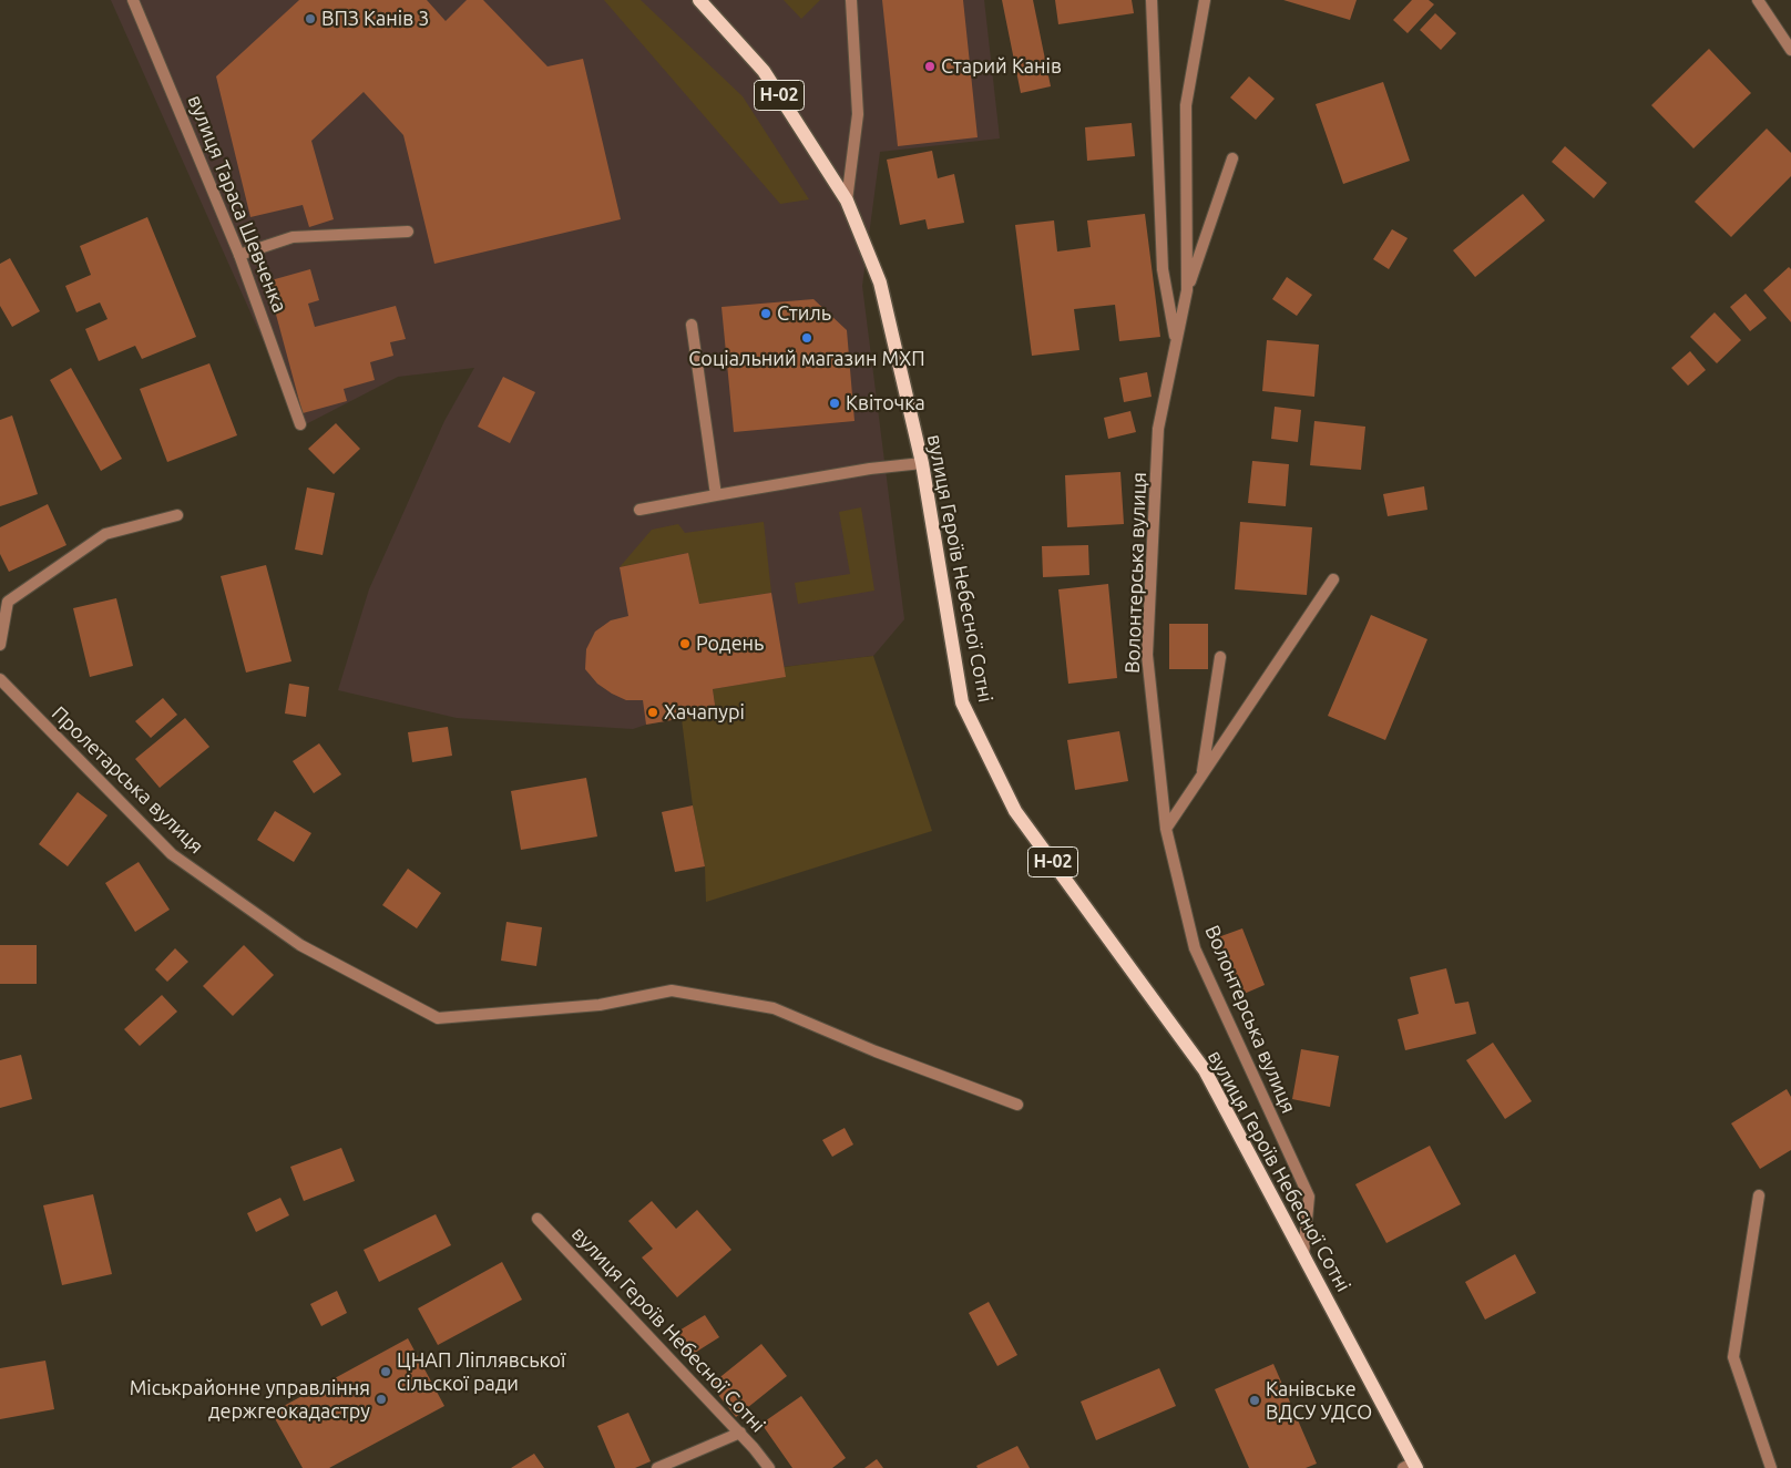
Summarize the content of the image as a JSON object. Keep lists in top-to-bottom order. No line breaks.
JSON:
{"streets":{"main road":["Н-02","вулиця Героїв Небесної Сотні"],"street":["вулиця Тараса Шевченка","Волонтерська вулиця","Пролетарська вулиця"]},"crossings":[["Н-02","вулиця Героїв Небесної Сотні"],["вулиця Героїв Небесної Сотні","Волонтерська вулиця"]],"places":["ВПЗ Канів 3","Старий Канів","Стиль","Соціальний магазин МХП","Квіточка","Родень","Хачапурі","ЦНАП Ліплявської сільскої ради","Міськрайонне управління держгеокадастру","Канівське ВДСУ УДСО"]}
